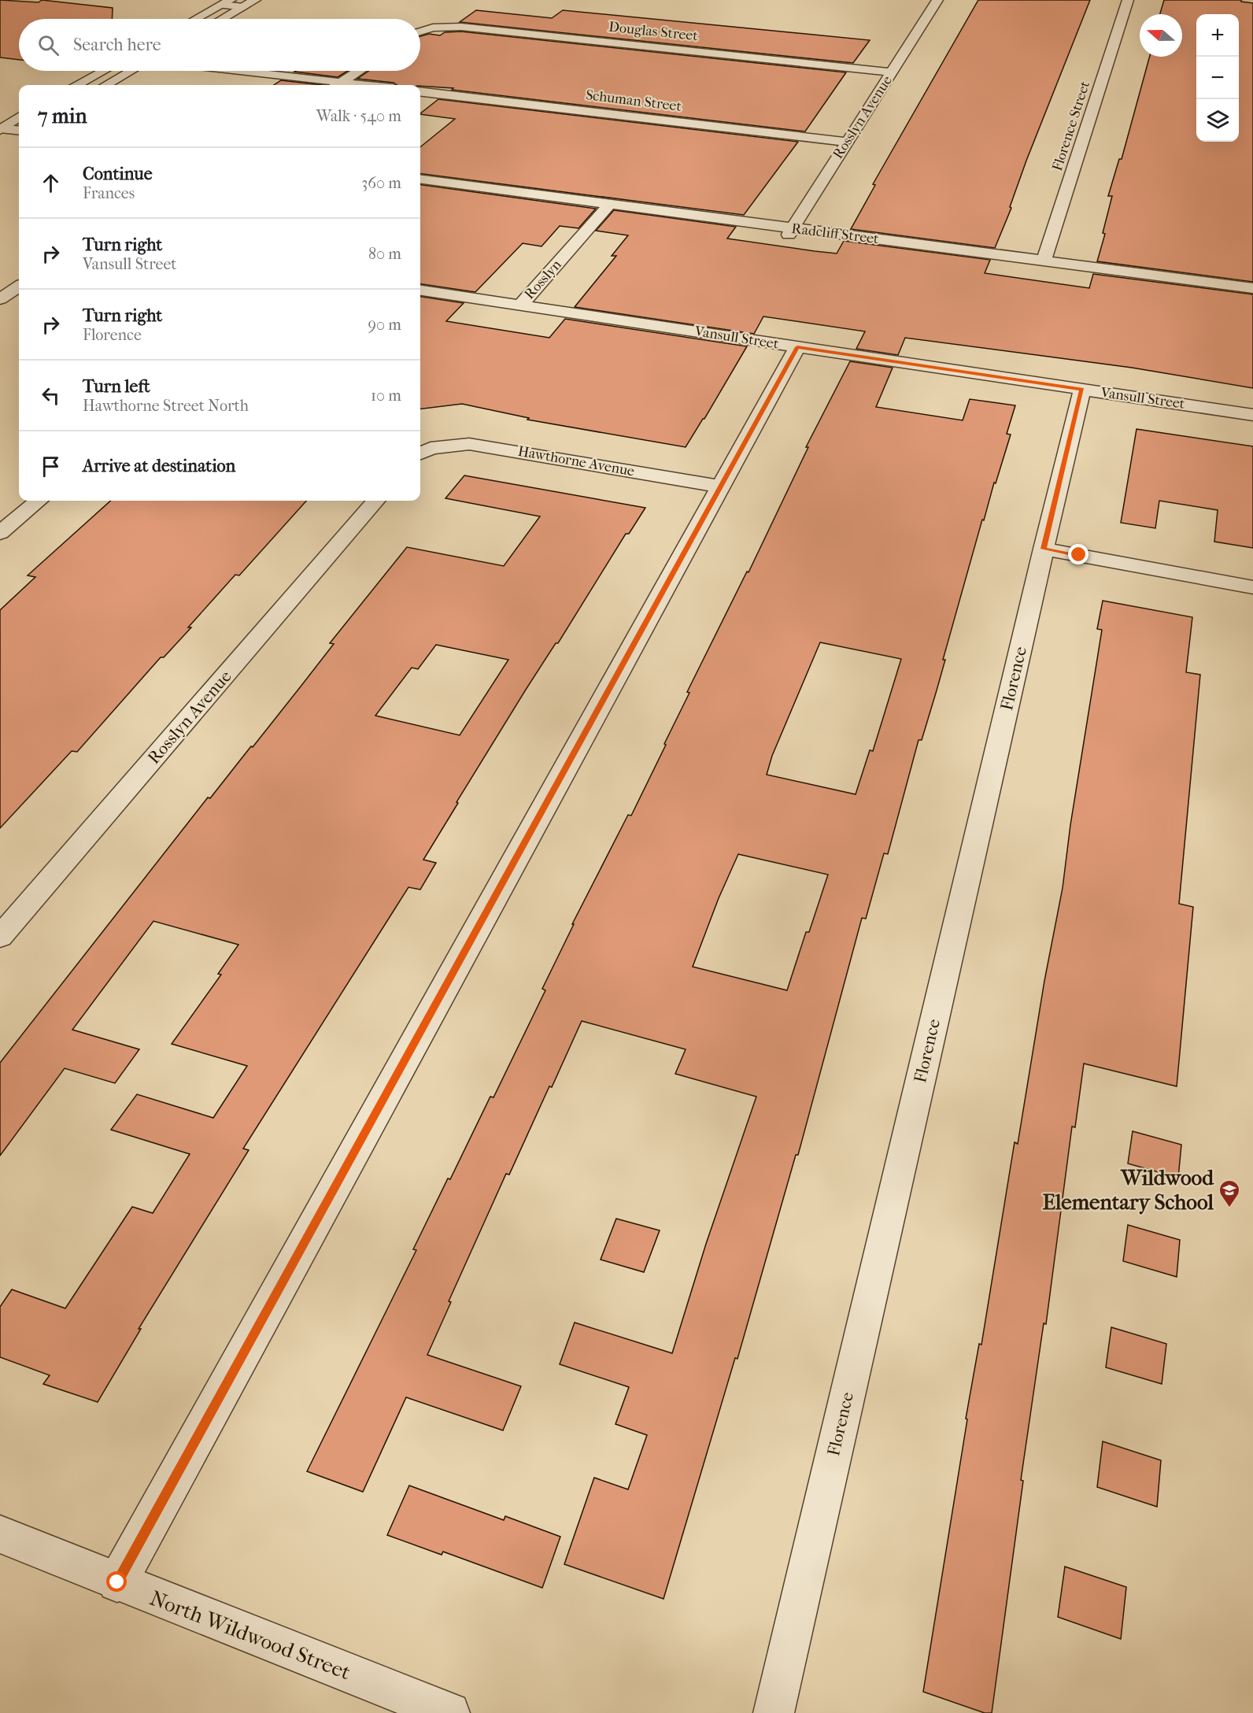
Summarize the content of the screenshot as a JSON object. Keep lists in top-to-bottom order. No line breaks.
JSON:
{"streets":{"street":["Douglas Street","Schuman Street","Rosslyn Avenue","Florence Street","Radcliff Street","Rosslyn","Vansull Street","Hawthorne Avenue","Florence","North Wildwood Street"]},"crossings":[["Douglas Street","Rosslyn Avenue"],["Schuman Street","Rosslyn Avenue"],["Rosslyn Avenue","Radcliff Street"],["Florence Street","Radcliff Street"],["Radcliff Street","Rosslyn"],["Rosslyn","Vansull Street"],["Vansull Street","Florence"]],"places":{"school or university":["Wildwood Elementary School"]},"north":"left","page":{"map_buttons":["+","−"],"search":"Search here","heading":["7 min","Walk · 540 m"],"list":[["Continue","Frances","360 m"],["Turn right","Vansull Street","80 m"],["Turn right","Florence","90 m"],["Turn left","Hawthorne Street North","10 m"],"Arrive at destination"]}}
